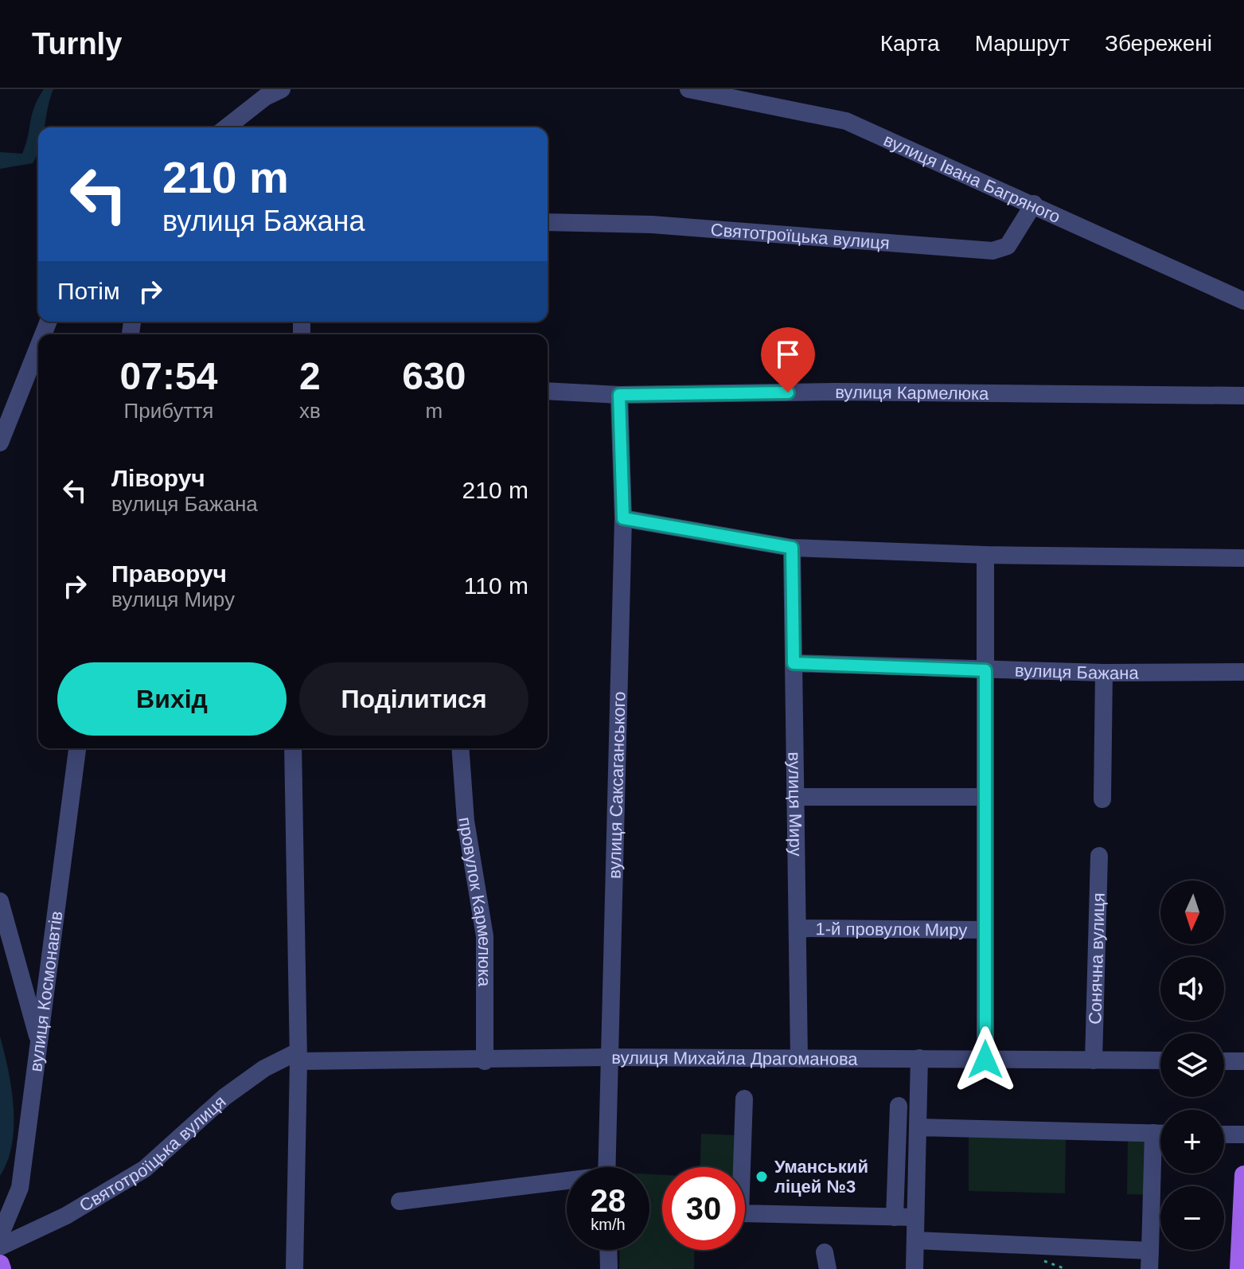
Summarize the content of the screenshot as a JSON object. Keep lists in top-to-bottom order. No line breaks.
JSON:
{"streets":{"street":["вулиця Івана Багряного","Святотроїцька вулиця","вулиця Кармелюка","вулиця Бажана","вулиця Саксаганського","вулиця Миру","провулок Кармелюка","1-й провулок Миру","Сонячна вулиця","вулиця Космонавтів","вулиця Михайла Драгоманова"]},"crossings":[["вулиця Івана Багряного","Святотроїцька вулиця"],["Святотроїцька вулиця","вулиця Михайла Драгоманова"],["вулиця Кармелюка","вулиця Саксаганського"],["вулиця Бажана","вулиця Миру"],["вулиця Саксаганського","вулиця Михайла Драгоманова"],["вулиця Миру","1-й провулок Миру"],["вулиця Миру","вулиця Михайла Драгоманова"],["провулок Кармелюка","вулиця Михайла Драгоманова"],["Сонячна вулиця","вулиця Михайла Драгоманова"]],"places":["Уманський ліцей №3"],"north":"bottom","page":{"header":"Turnly","nav":["Карта","Маршрут","Збережені"],"turn":["210 m","вулиця Бажана"],"then":"Потім","eta":["07:54","Прибуття","2","хв","630","m"],"list":[{"name":"Ліворуч","note":"вулиця Бажана","value":"210 m"},{"name":"Праворуч","note":"вулиця Миру","value":"110 m"}],"buttons":["Вихід","Поділитися"],"map_buttons":["+","−"],"speed":"28 km/h","limit":"30"}}
